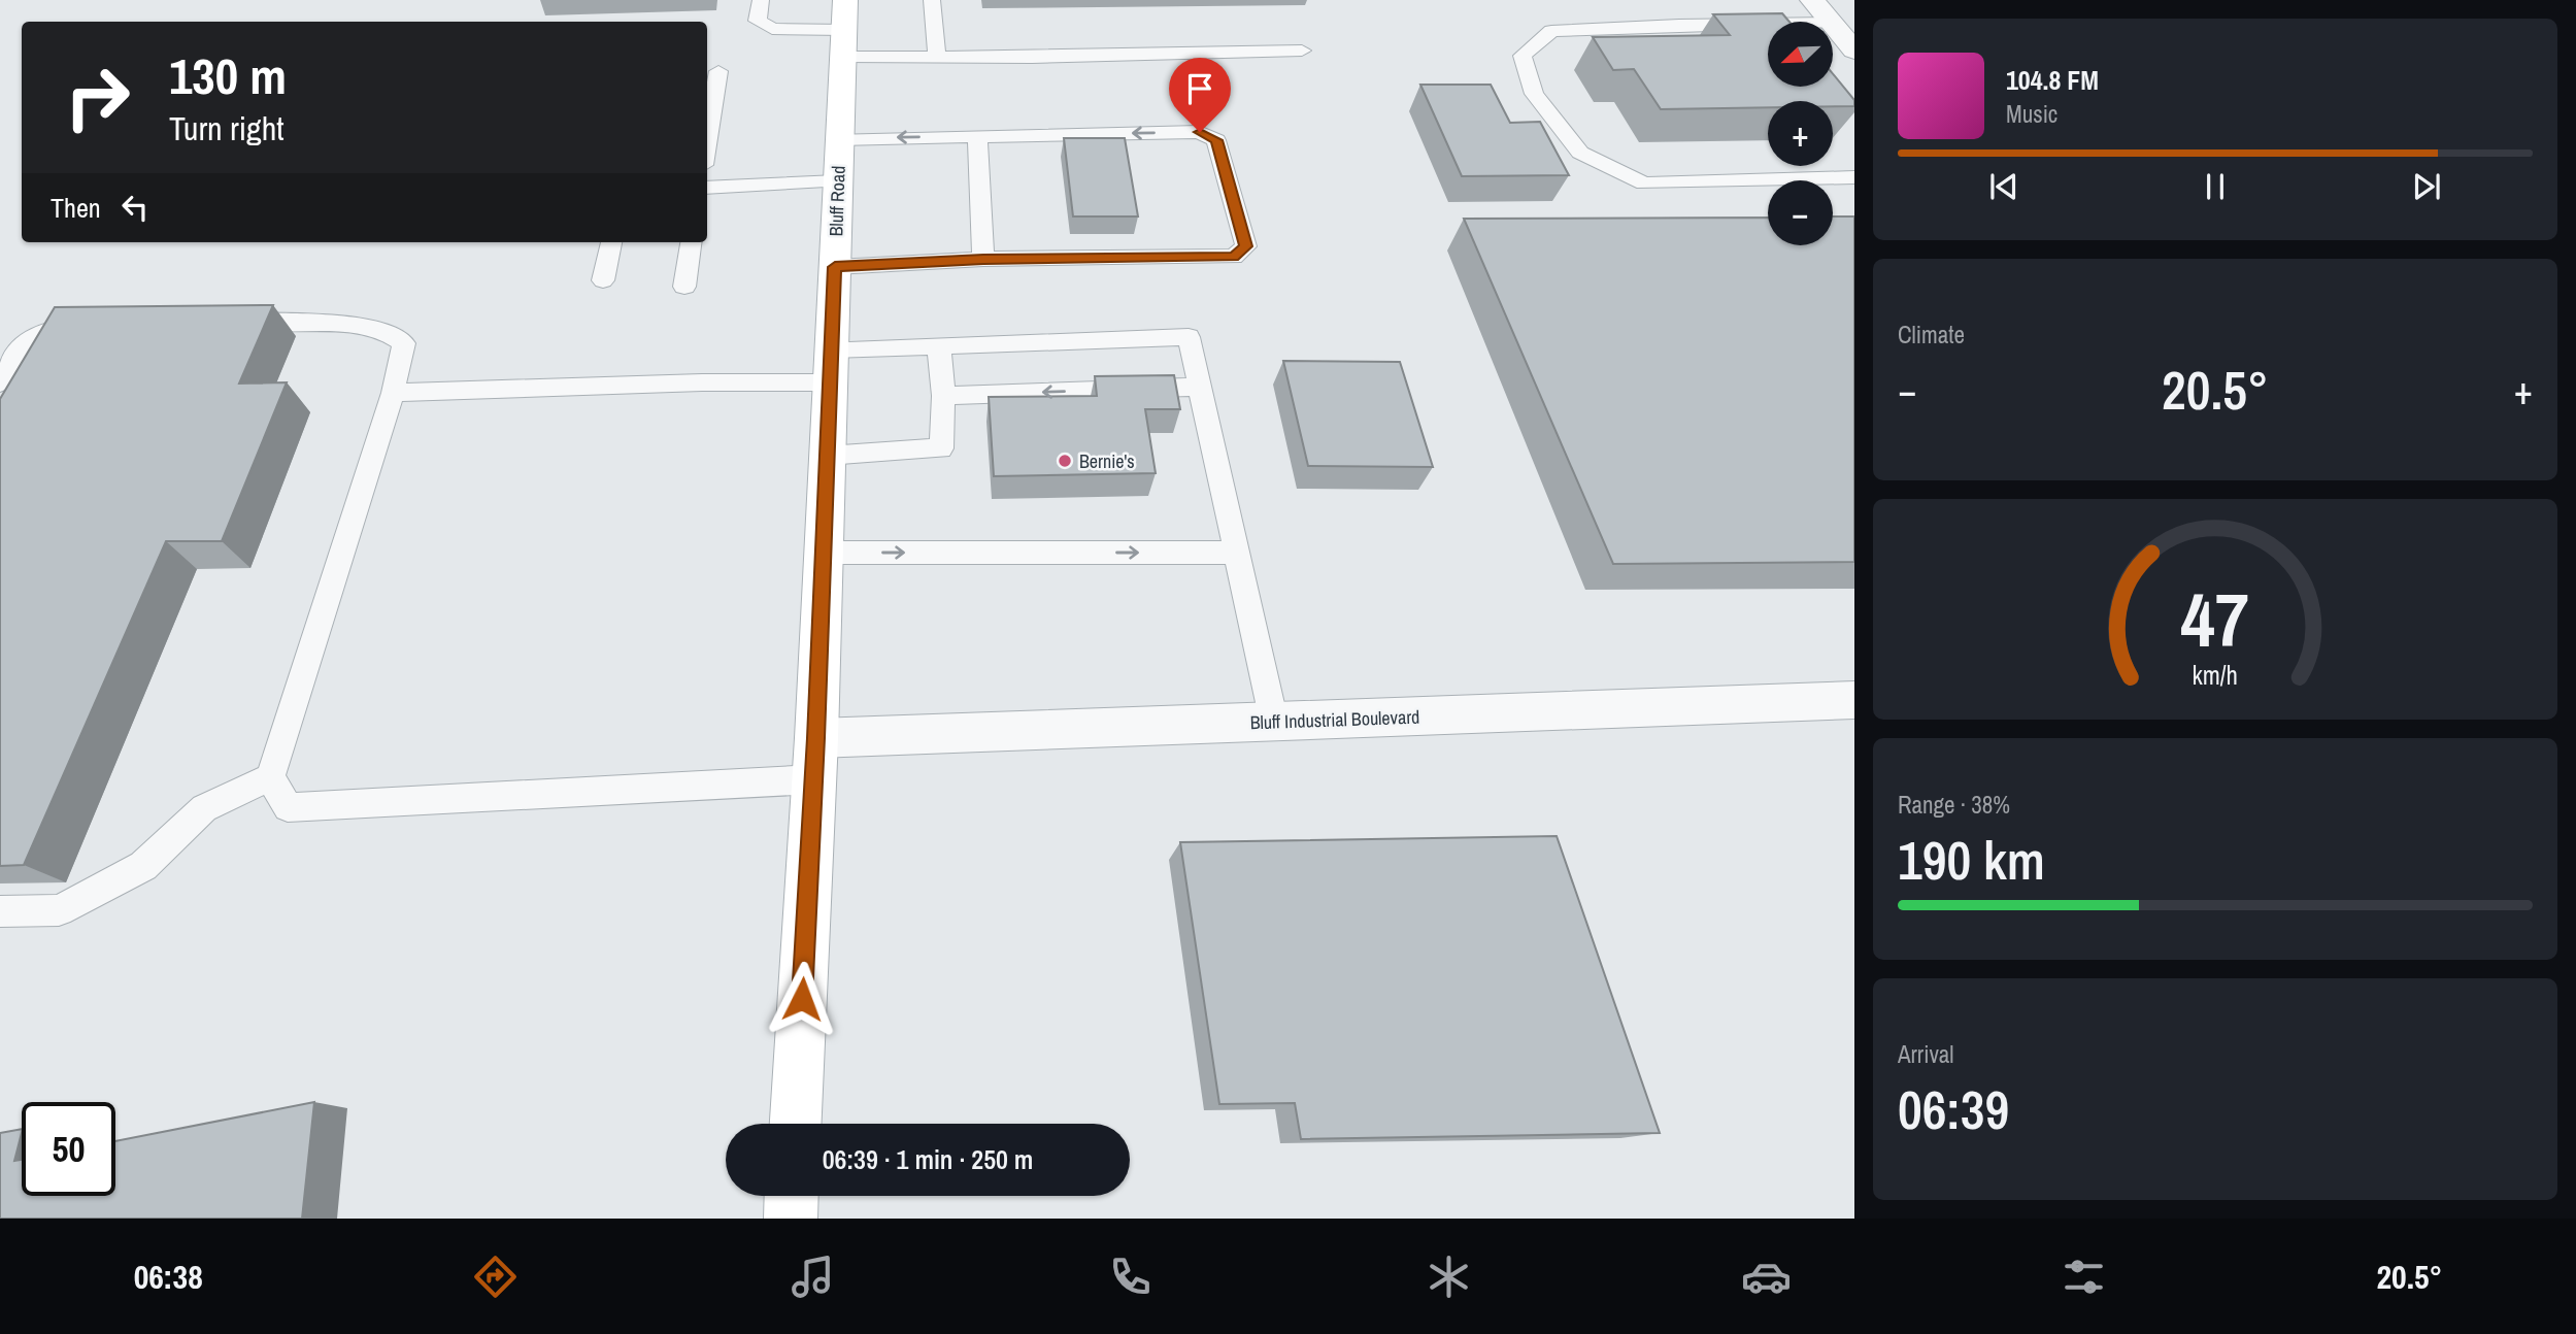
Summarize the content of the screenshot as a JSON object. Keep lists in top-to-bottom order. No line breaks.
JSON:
{"streets":{"main road":["Bluff Road"],"street":["Bluff Industrial Boulevard"]},"crossings":[["Bluff Road","Bluff Industrial Boulevard"]],"places":["Bernie's"],"north":"bottom left","page":{"map_buttons":["+","−"],"turn":["130 m","Turn right"],"song":["104.8 FM","Music"],"then":"Then","tile":["Climate",["Range · 38%","190 km"],["Arrival","06:39"]],"heat":["−","20.5°","+"],"limit":"50","trip":"06:39 · 1 min · 250 m","tabs":["06:38","20.5°"],"gauge":["47","km/h"]}}
